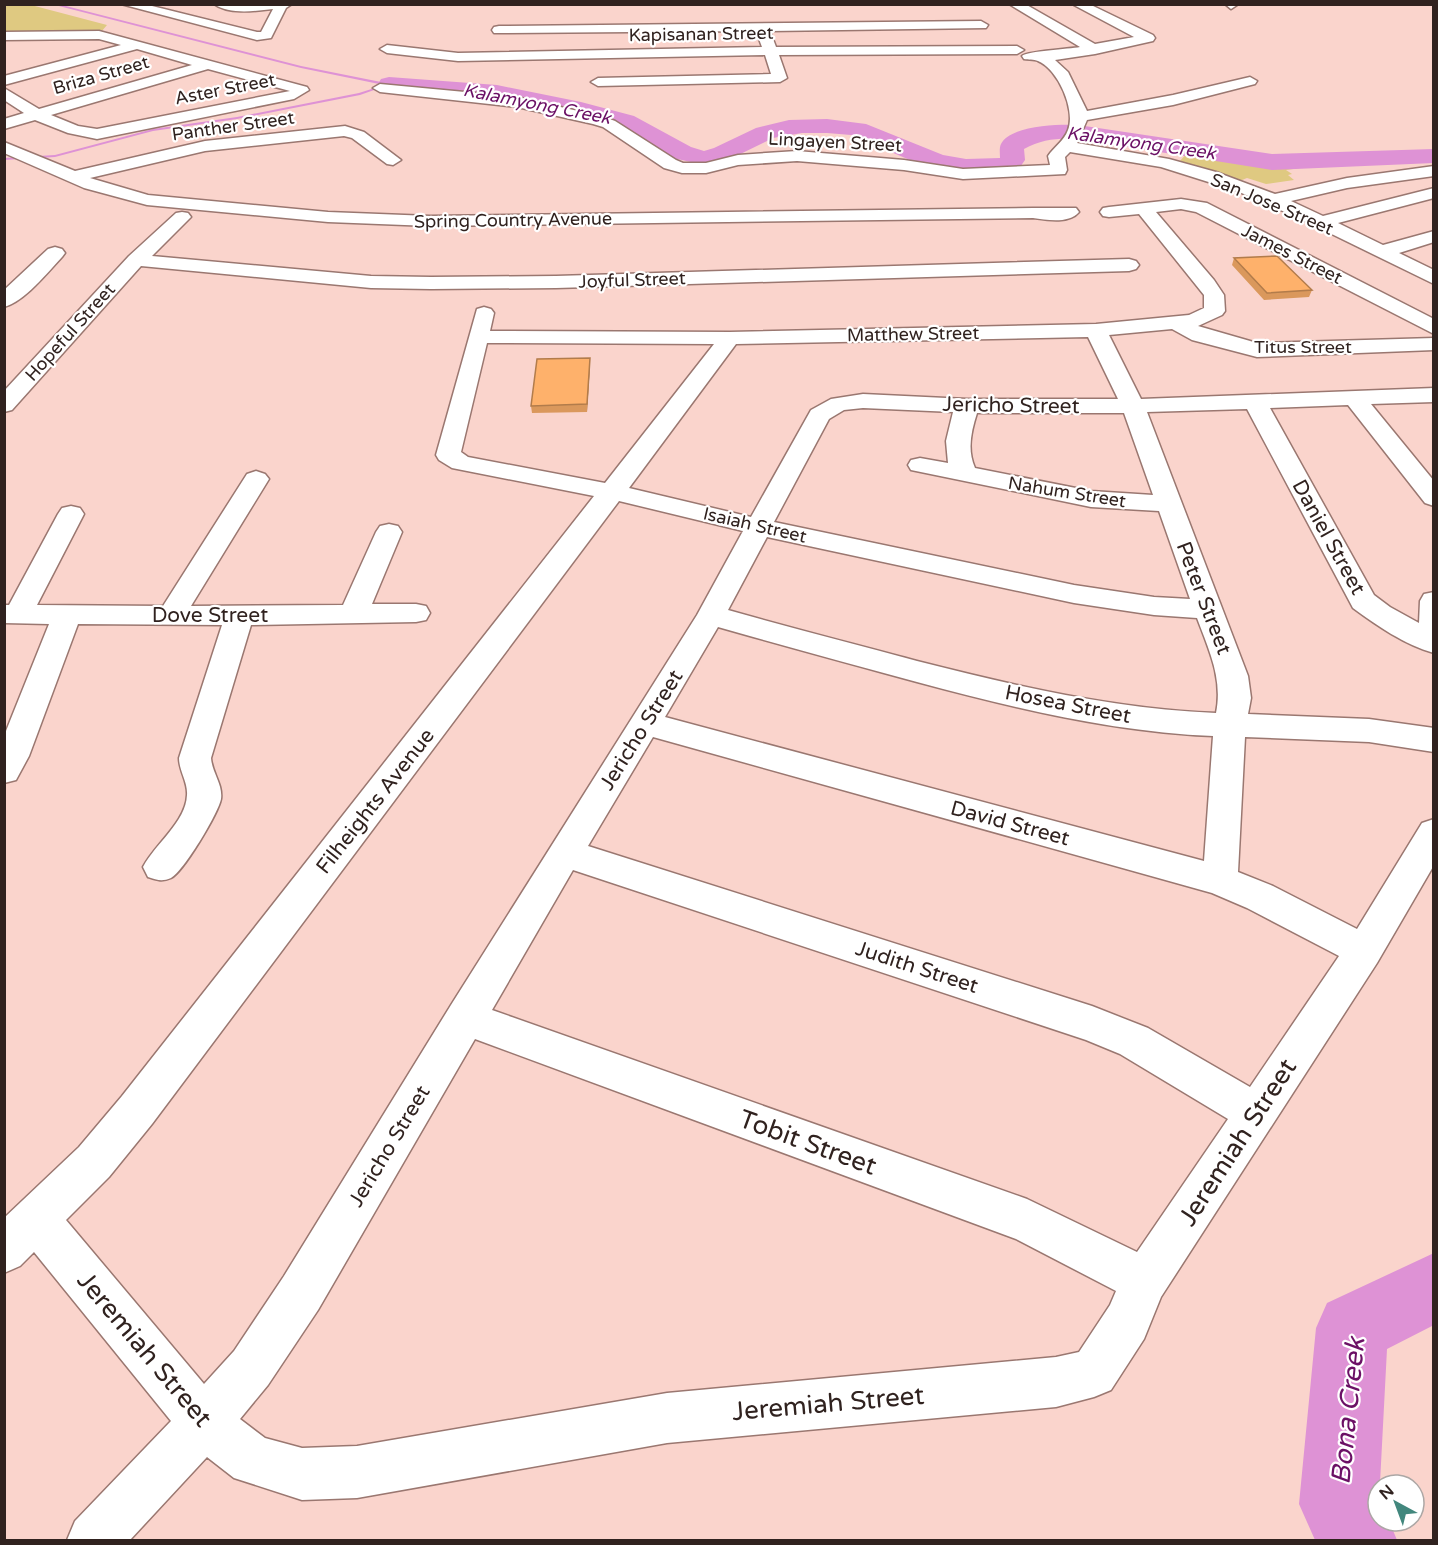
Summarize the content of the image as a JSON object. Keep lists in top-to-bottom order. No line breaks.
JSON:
{"streets":{"street":["Kapisanan Street","Briza Street","Aster Street","Panther Street","Lingayen Street","San Jose Street","Spring Country Avenue","James Street","Joyful Street","Hopeful Street","Matthew Street","Titus Street","Jericho Street","Nahum Street","Isaiah Street","Daniel Street","Peter Street","Dove Street","Hosea Street","Filheights Avenue","David Street","Judith Street","Tobit Street","Jeremiah Street"]},"crossings":[["Briza Street","Aster Street"],["Panther Street","Spring Country Avenue"],["Lingayen Street","San Jose Street"],["Spring Country Avenue","James Street"],["Spring Country Avenue","Matthew Street"],["James Street","Matthew Street"],["Joyful Street","Hopeful Street"],["Matthew Street","Titus Street"],["Matthew Street","Isaiah Street"],["Matthew Street","Peter Street"],["Matthew Street","Filheights Avenue"],["Jericho Street","Isaiah Street"],["Jericho Street","Daniel Street"],["Jericho Street","Peter Street"],["Jericho Street","Hosea Street"],["Jericho Street","David Street"],["Jericho Street","Judith Street"],["Jericho Street","Tobit Street"],["Jericho Street","Jeremiah Street"],["Nahum Street","Peter Street"],["Isaiah Street","Peter Street"],["Isaiah Street","Filheights Avenue"],["Peter Street","Hosea Street"],["Peter Street","David Street"],["Filheights Avenue","Jeremiah Street"],["David Street","Jeremiah Street"],["Judith Street","Jeremiah Street"],["Tobit Street","Jeremiah Street"]],"water":["Kalamyong Creek","Bona Creek"],"north":"top left"}
